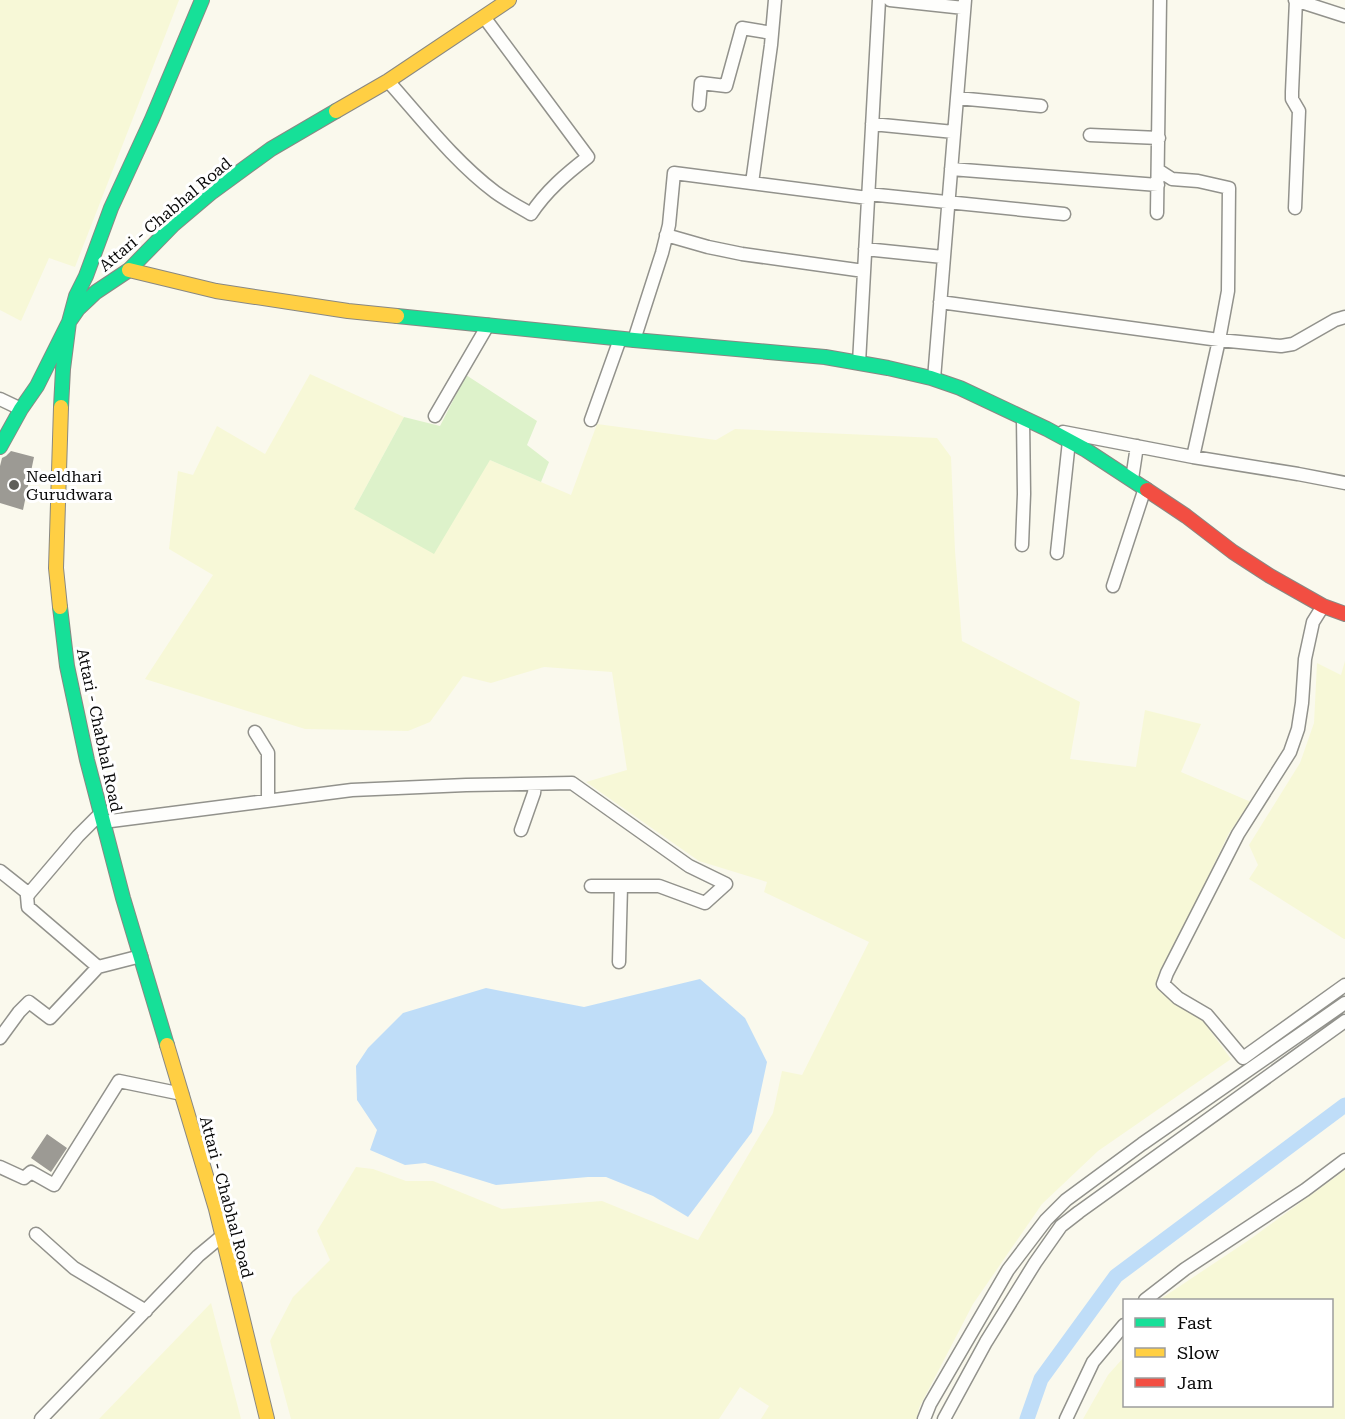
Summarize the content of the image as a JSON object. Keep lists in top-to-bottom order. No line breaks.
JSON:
{"streets":{"street":["Attari - Chabhal Road"]},"places":["Neeldhari Gurudwara"],"legend":["Fast","Slow","Jam"]}
